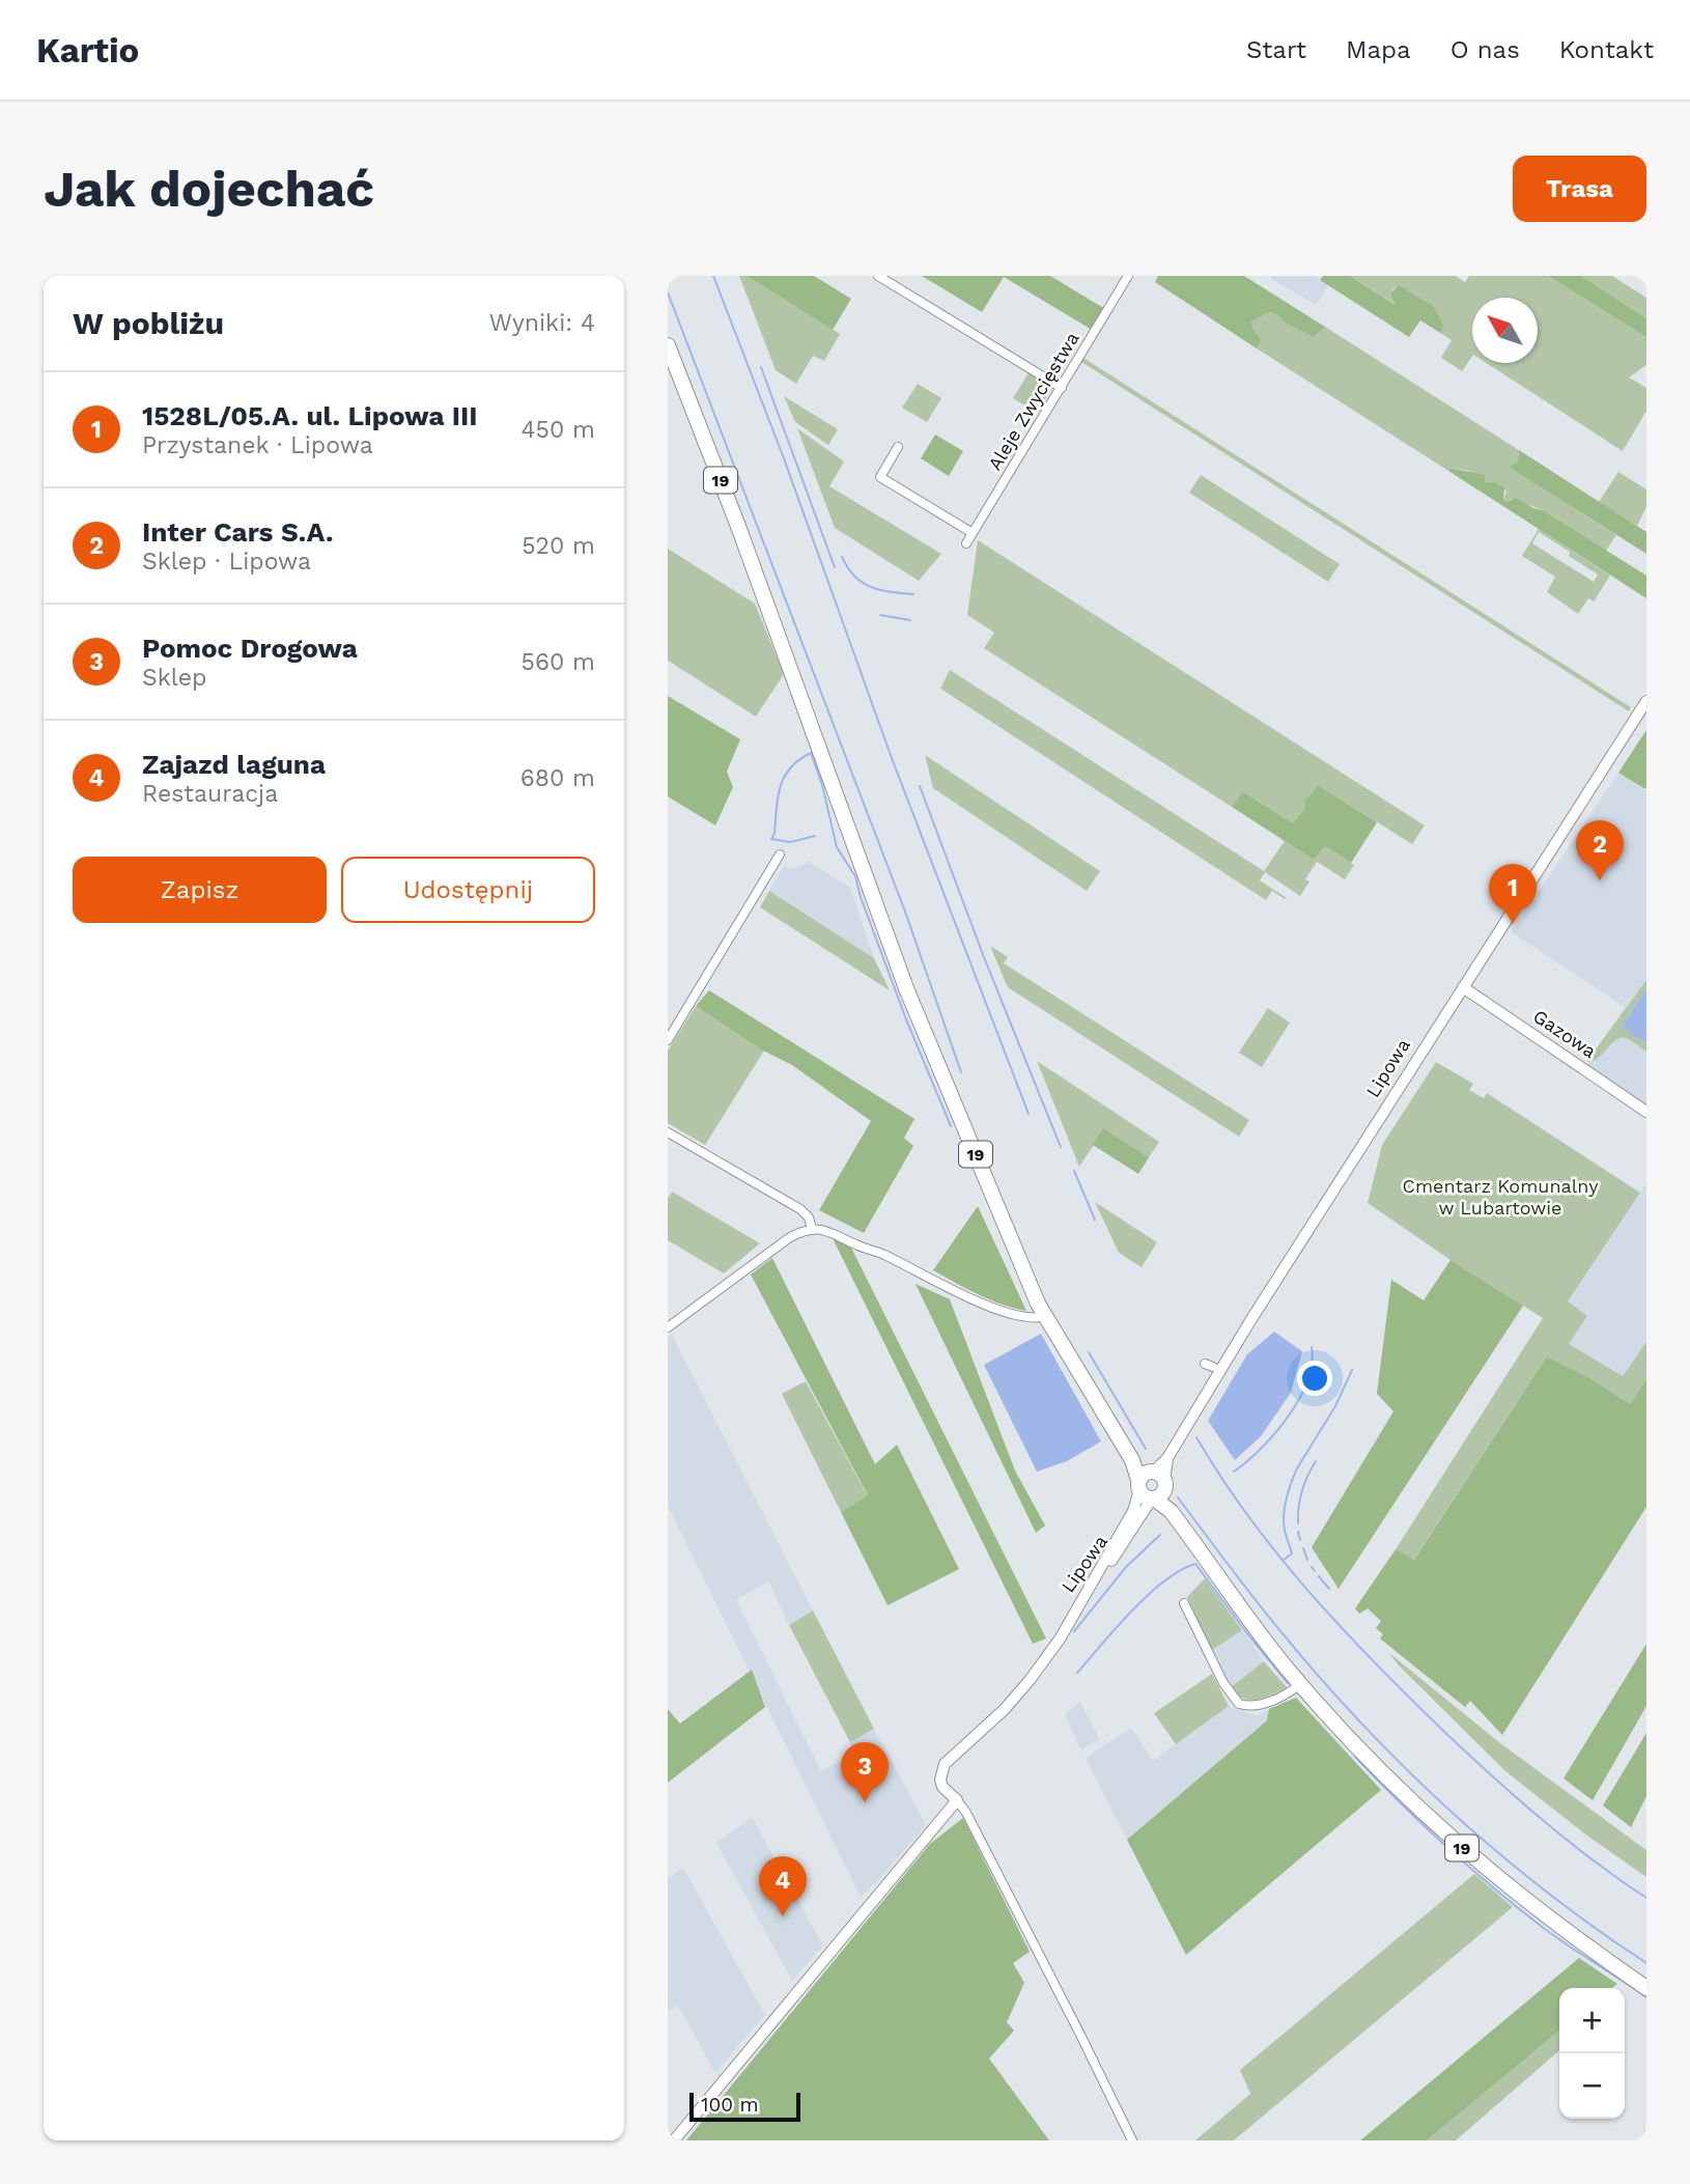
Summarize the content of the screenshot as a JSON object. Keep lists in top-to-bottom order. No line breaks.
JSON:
{"streets":{"highway":["19"],"street":["Aleje Zwycięstwa","Gazowa","Lipowa"]},"crossings":[["19","Lipowa"],["Gazowa","Lipowa"]],"parks":["Cmentarz Komunalny w Lubartowie"],"scale_bar":"100 m","north":"top left","page":{"header":"Kartio","nav":["Start","Mapa","O nas","Kontakt"],"buttons":["Trasa",["Zapisz","Udostępnij"]],"title":"Jak dojechać","heading":["W pobliżu","Wyniki: 4"],"list":[{"mark":"1","name":"1528L/05.A. ul. Lipowa III","note":"Przystanek · Lipowa","value":"450 m"},{"mark":"2","name":"Inter Cars S.A.","note":"Sklep · Lipowa","value":"520 m"},{"mark":"3","name":"Pomoc Drogowa","note":"Sklep","value":"560 m"},{"mark":"4","name":"Zajazd laguna","note":"Restauracja","value":"680 m"}],"pins":["2","1","3","4"],"map_buttons":["+","−"],"scale":"100 m"}}
